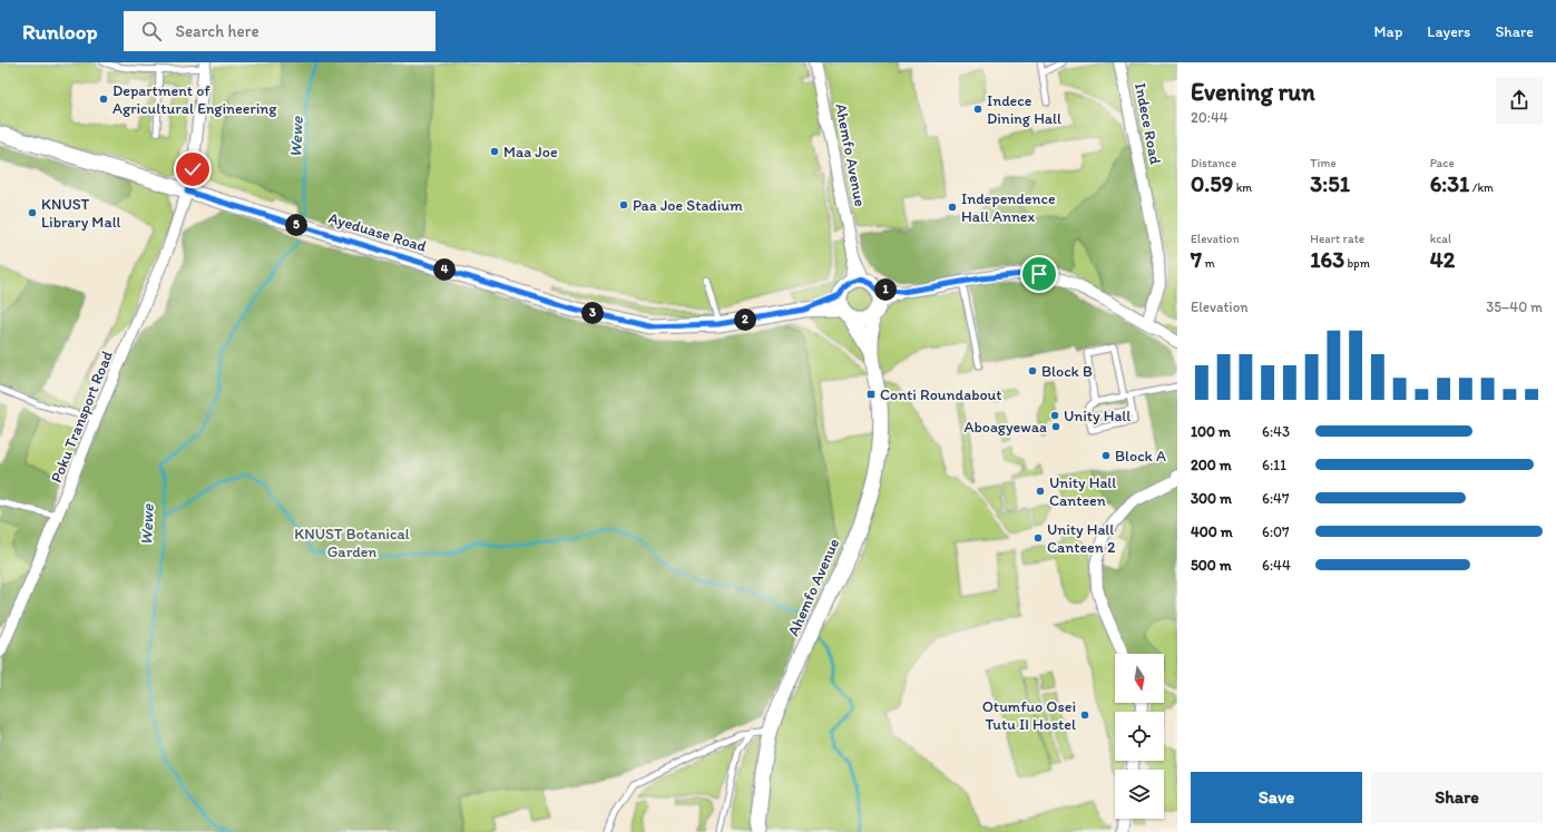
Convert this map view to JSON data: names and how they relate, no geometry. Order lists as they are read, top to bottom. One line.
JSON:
{"streets":{"street":["Indece Road","Ahemfo Avenue","Ayeduase Road","Poku Transport Road"]},"crossings":[["Ahemfo Avenue","Ayeduase Road"],["Ayeduase Road","Poku Transport Road"]],"water":["Wewe"],"parks":["KNUST Botanical Garden"],"places":{"other":["Department of Agricultural Engineering","Indece Dining Hall","Maa Joe","Paa Joe Stadium","Independence Hall Annex","KNUST Library Mall","Block B","Unity Hall","Aboagyewaa","Block A","Unity Hall Canteen","Unity Hall Canteen 2","Otumfuo Osei Tutu II Hostel"],"transit":["Conti Roundabout"]},"north":"bottom","page":{"header":"Runloop","search":"Search here","nav":["Map","Layers","Share"],"heading":["Evening run","20:44"],"stats":[["Distance","0.59 km"],["Time","3:51"],["Pace","6:31 /km"],["Elevation","7 m"],["Heart rate","163 bpm"],["kcal","42"]],"pins":["5","4","1","3","2"],"chart":["Elevation","35–40 m"],"list":[{"name":"100 m","note":"6:43"},{"name":"200 m","note":"6:11"},{"name":"300 m","note":"6:47"},{"name":"400 m","note":"6:07"},{"name":"500 m","note":"6:44"}],"buttons":["Save","Share"]}}
